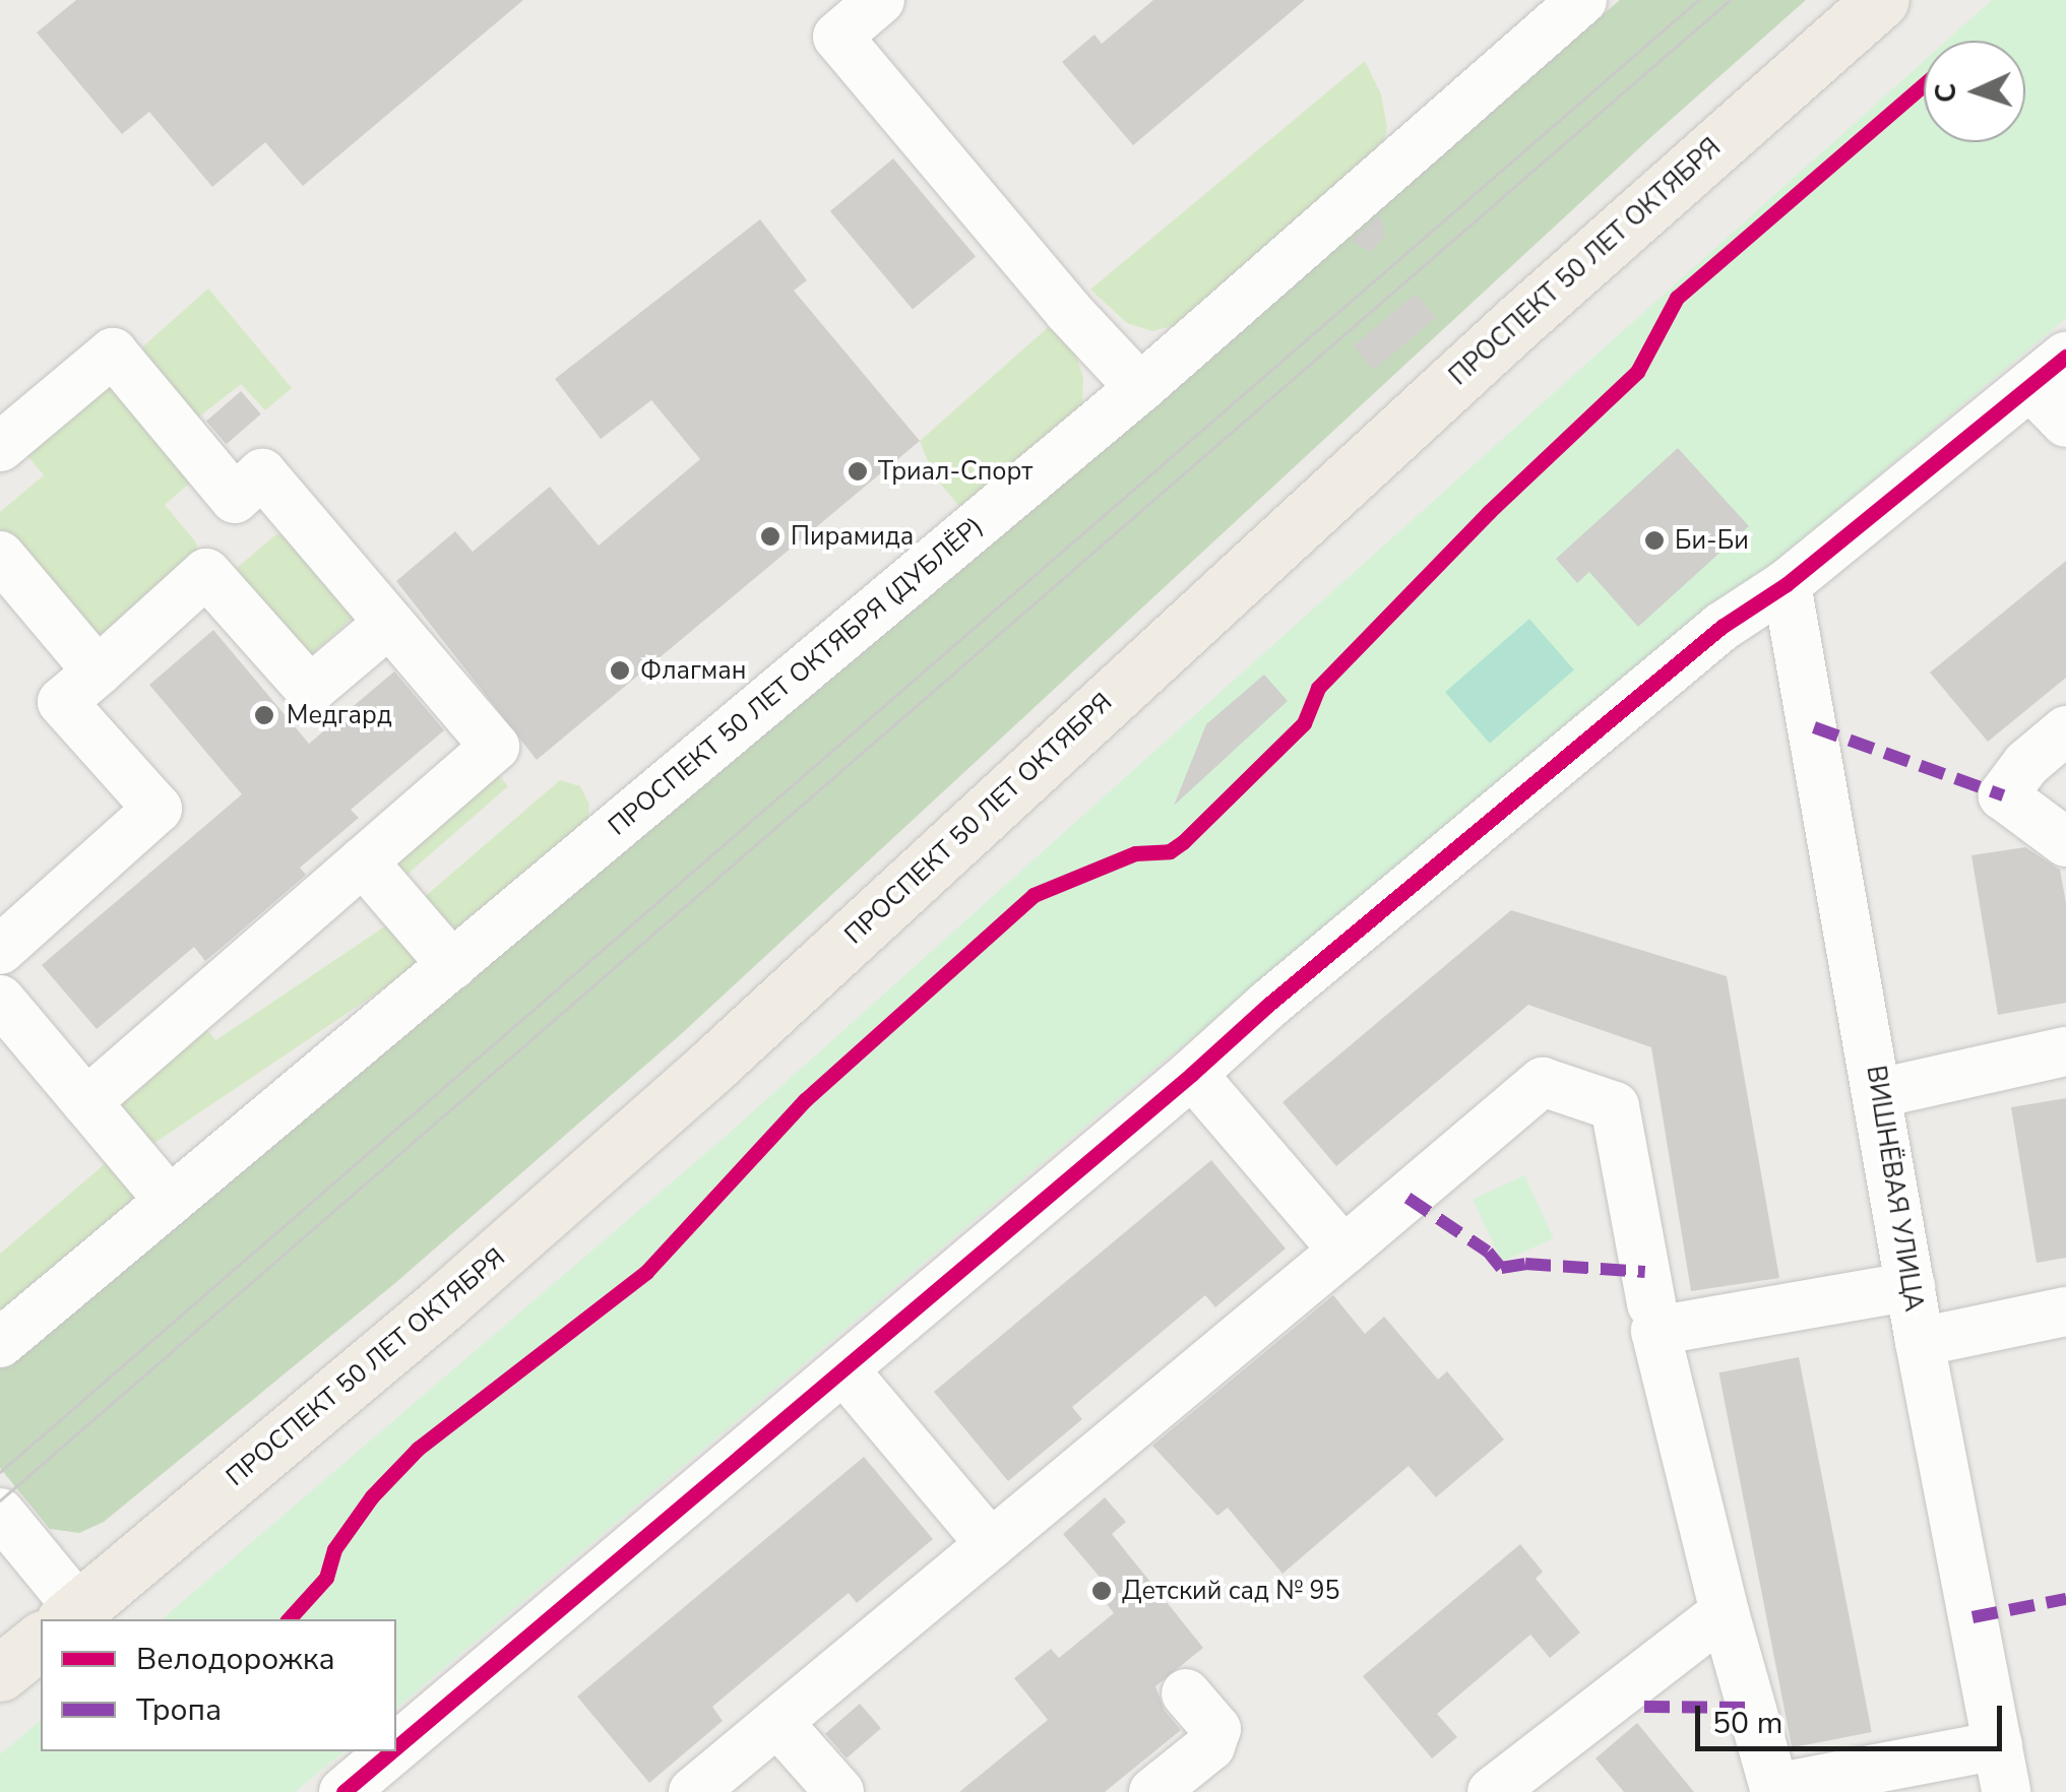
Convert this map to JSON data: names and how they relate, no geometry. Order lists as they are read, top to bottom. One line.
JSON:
{"streets":{"main road":["ПРОСПЕКТ 50 ЛЕТ ОКТЯБРЯ"],"street":["ПРОСПЕКТ 50 ЛЕТ ОКТЯБРЯ (ДУБЛЁР)","ВИШНЁВАЯ УЛИЦА"]},"places":["Триал-Спорт","Пирамида","Би-Би","Флагман","Медгард","Детский сад № 95"],"legend":["Велодорожка","Тропа"],"scale_bar":"50 m","north":"left"}
